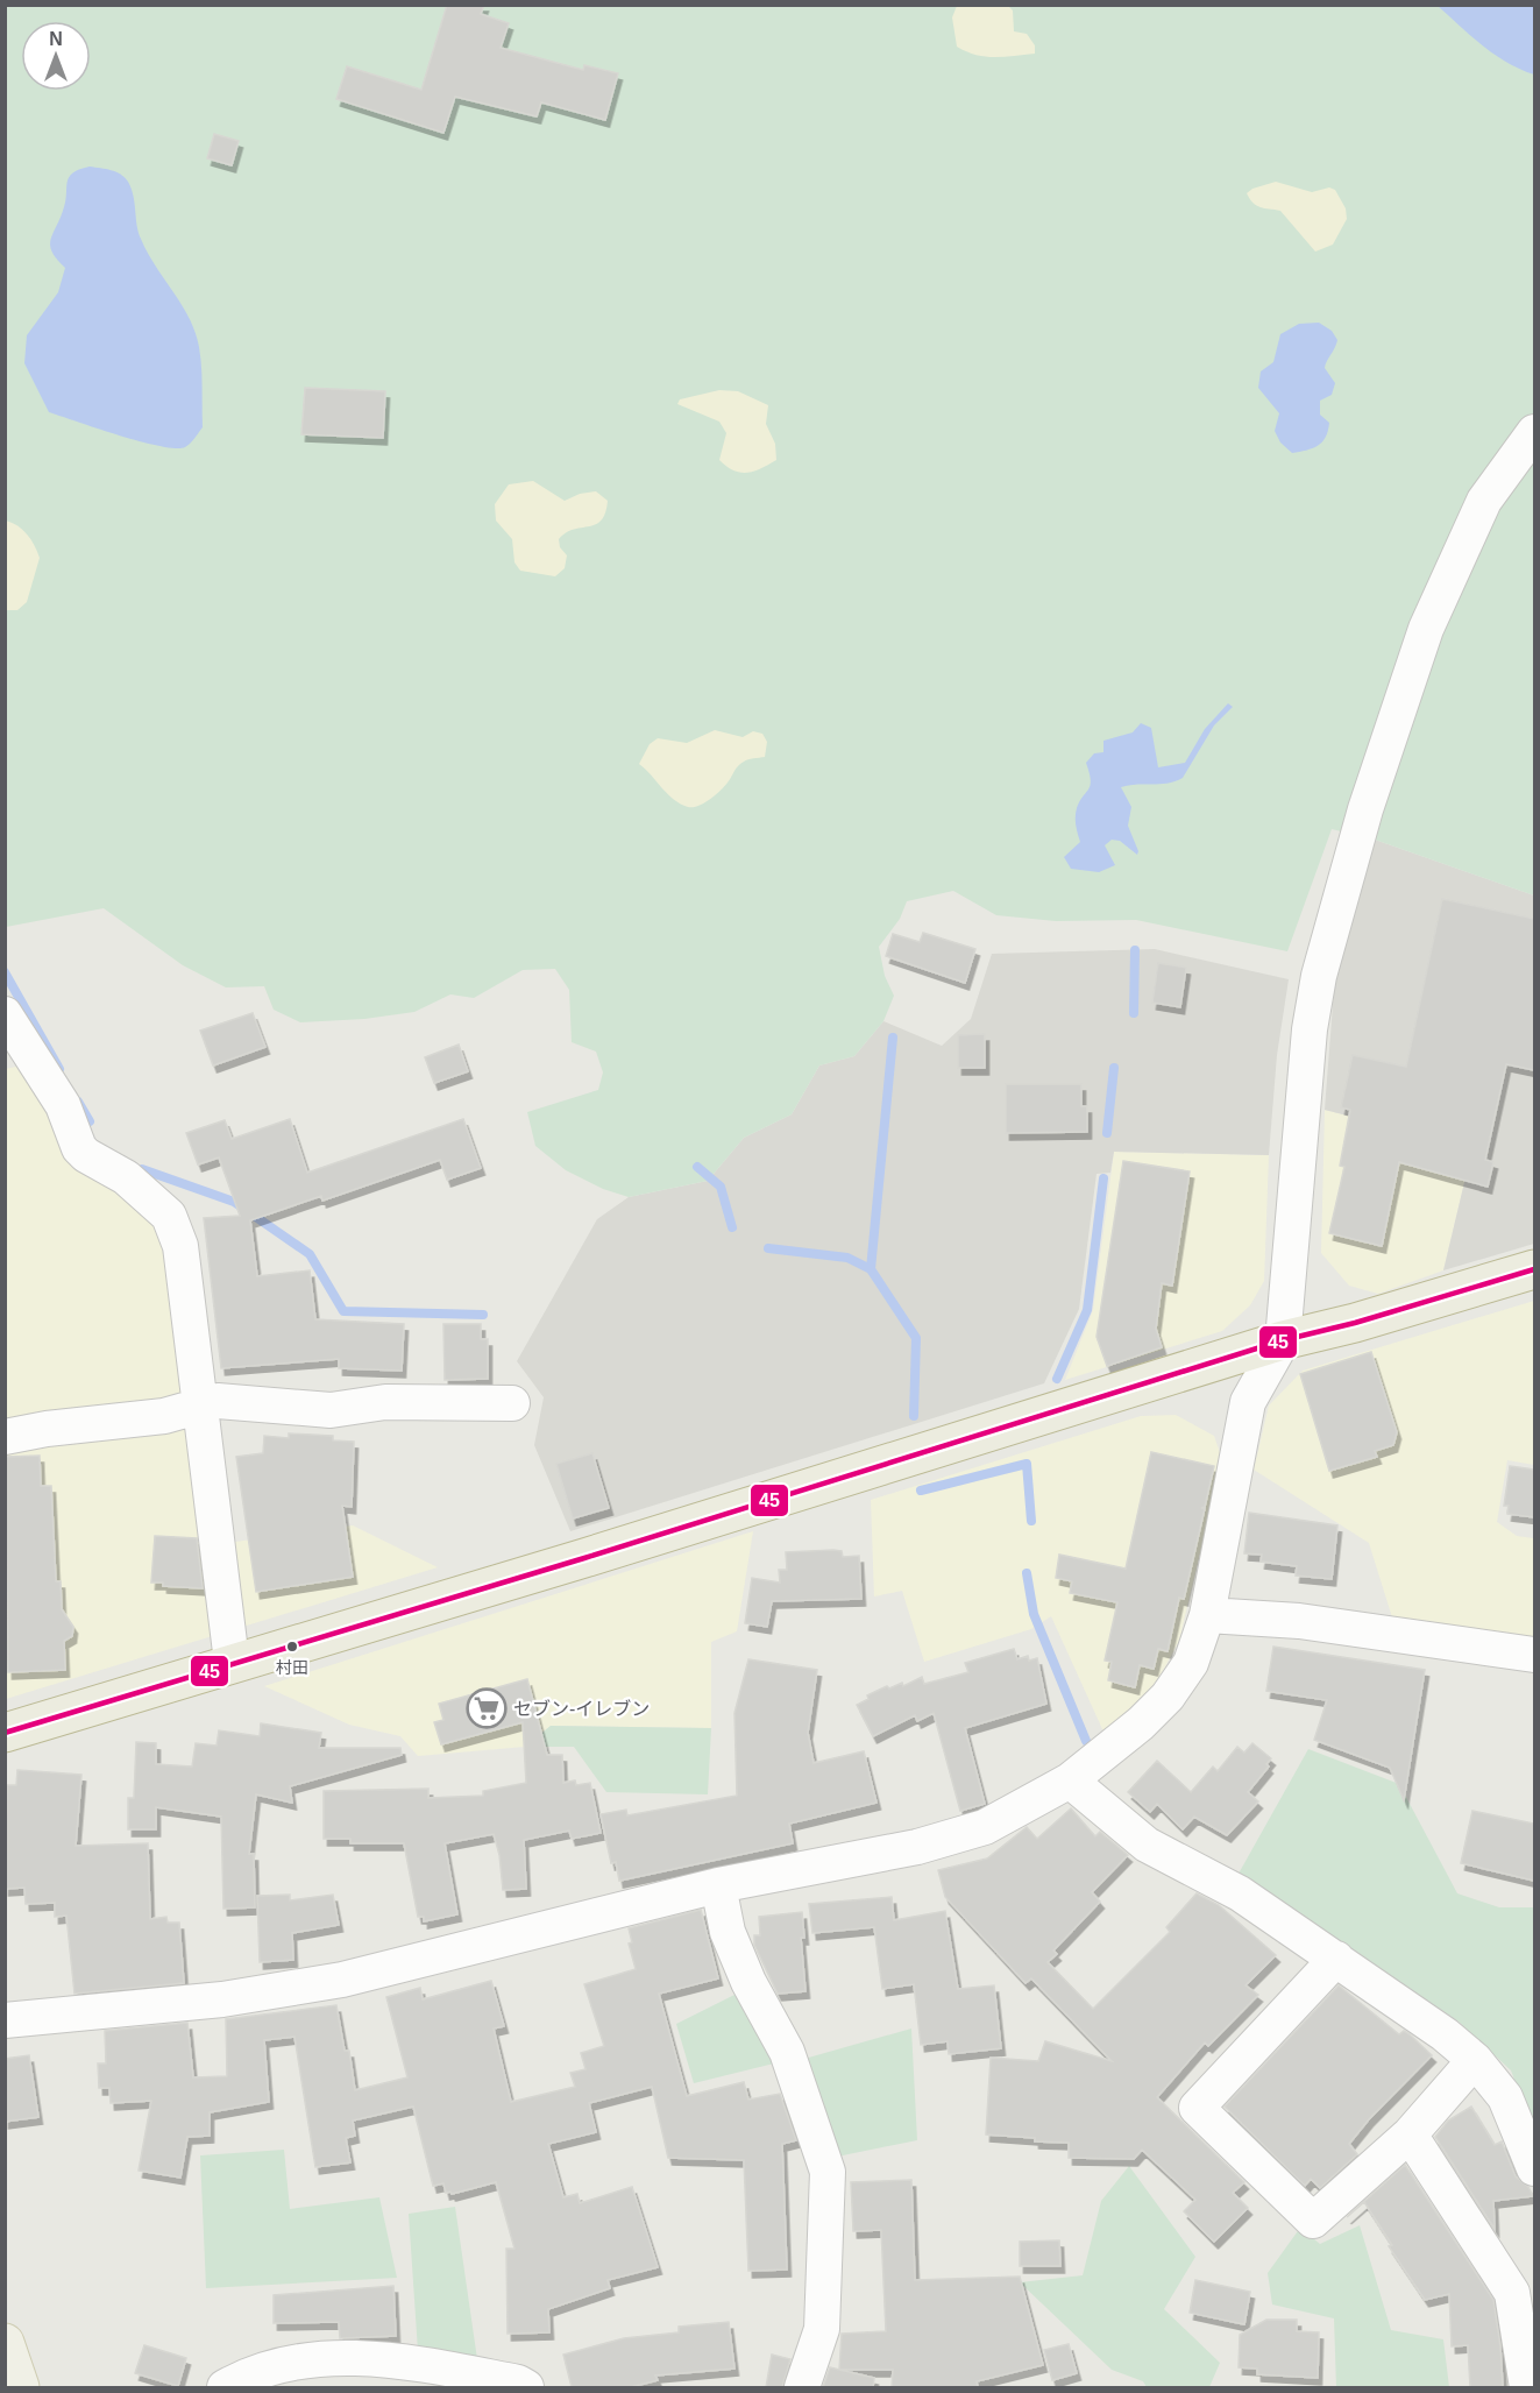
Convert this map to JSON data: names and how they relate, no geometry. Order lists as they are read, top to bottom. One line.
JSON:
{"places":{"other":["村田"],"supermarket":["セブン-イレブン"]},"lines":["transit line 45"],"north":"top"}
